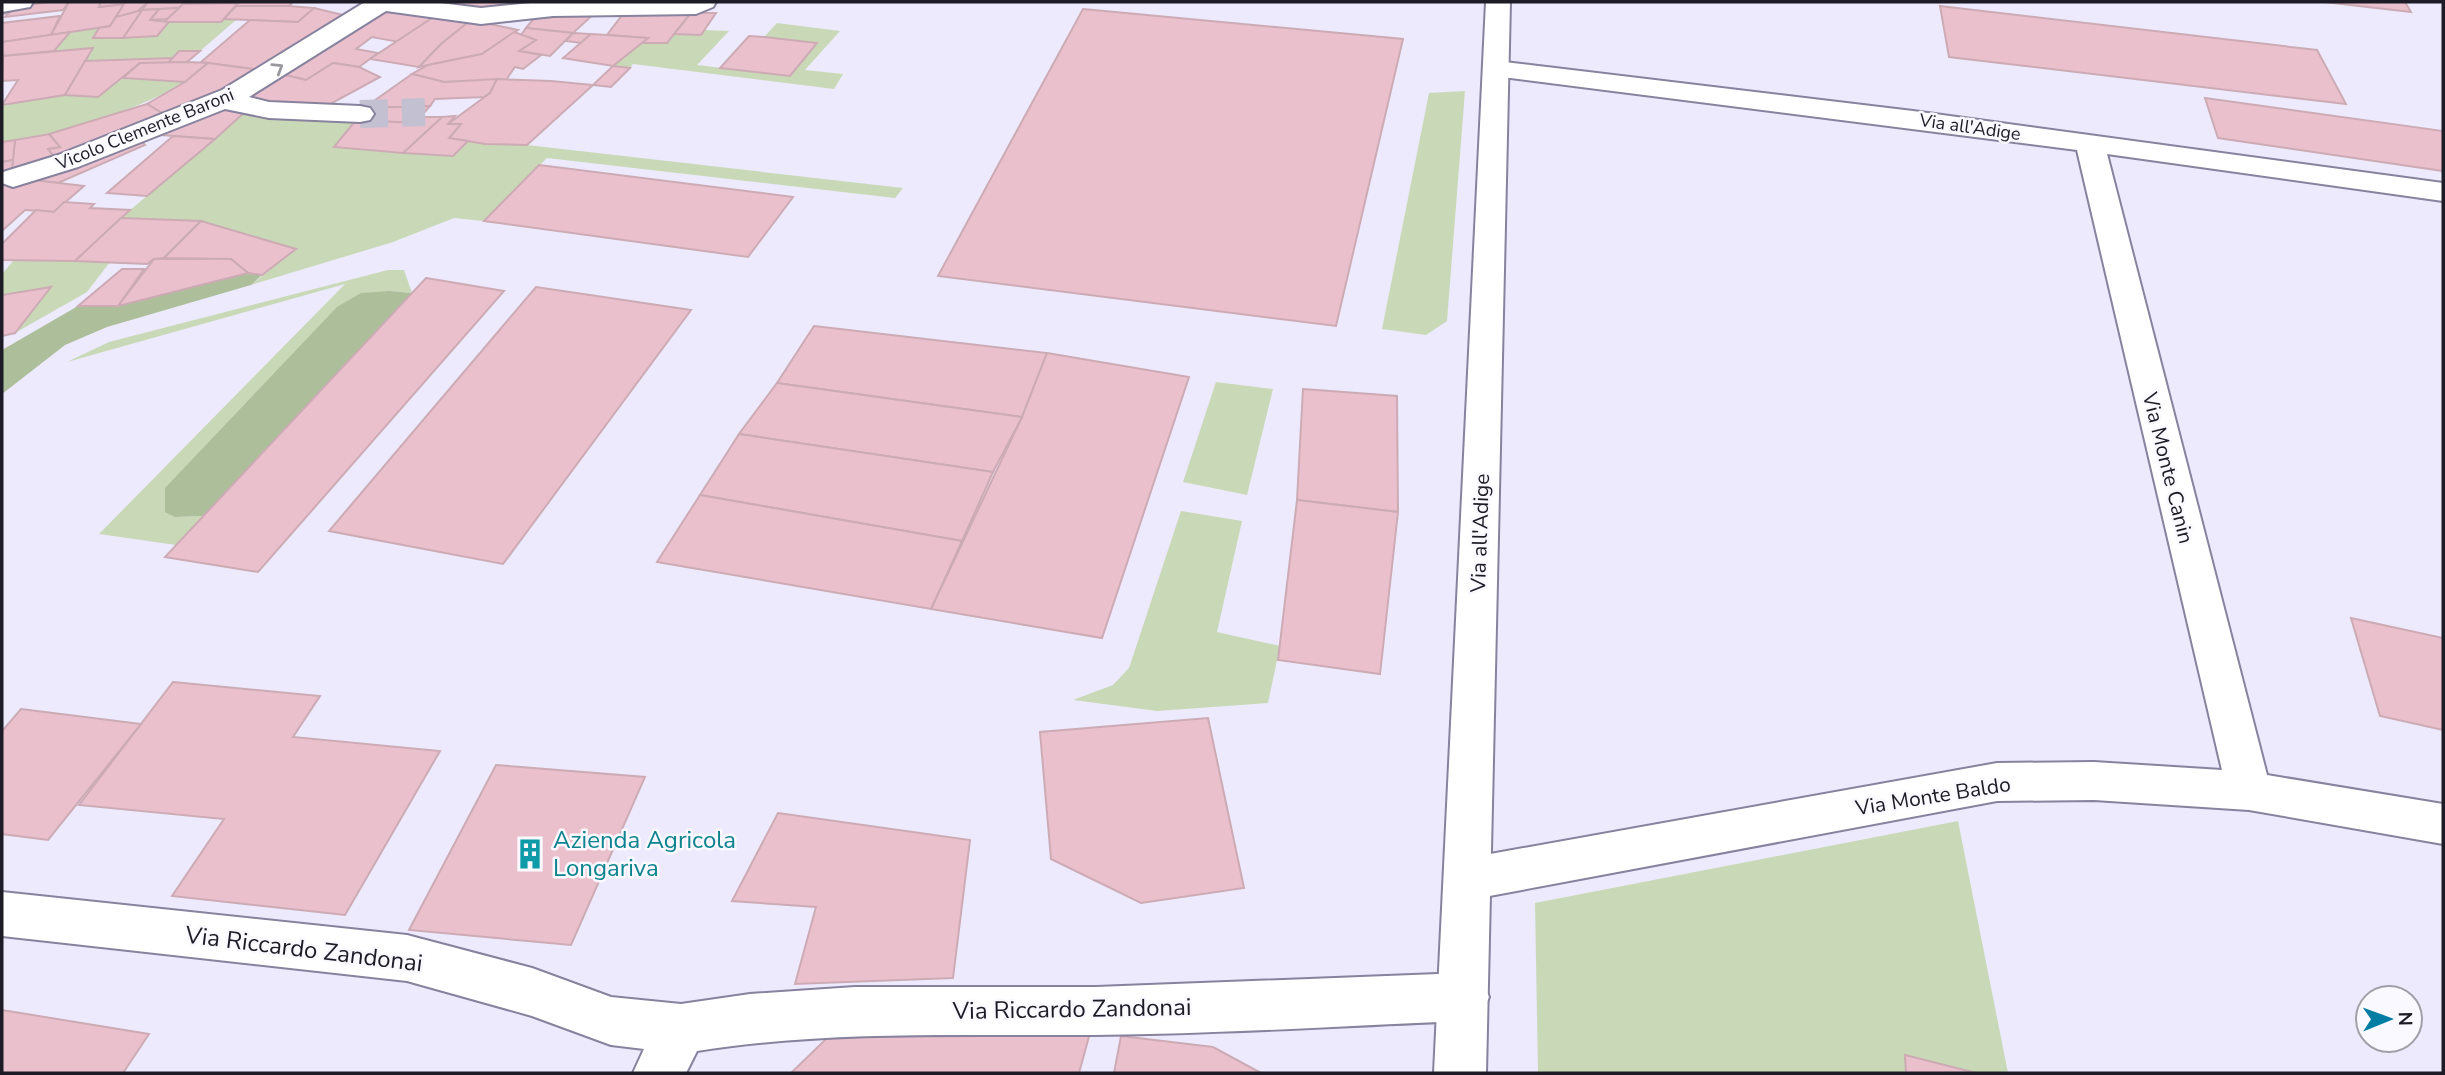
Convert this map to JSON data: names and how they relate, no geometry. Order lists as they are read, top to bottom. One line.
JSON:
{"streets":{"street":["Via all'Adige","Vicolo Clemente Baroni","Via Monte Canin","Via Monte Baldo","Via Riccardo Zandonai"]},"crossings":[["Via all'Adige","Via Monte Canin"],["Via all'Adige","Via Monte Baldo"],["Via all'Adige","Via Riccardo Zandonai"],["Via Monte Canin","Via Monte Baldo"]],"places":{"building":["Azienda Agricola Longariva"]},"north":"right"}
